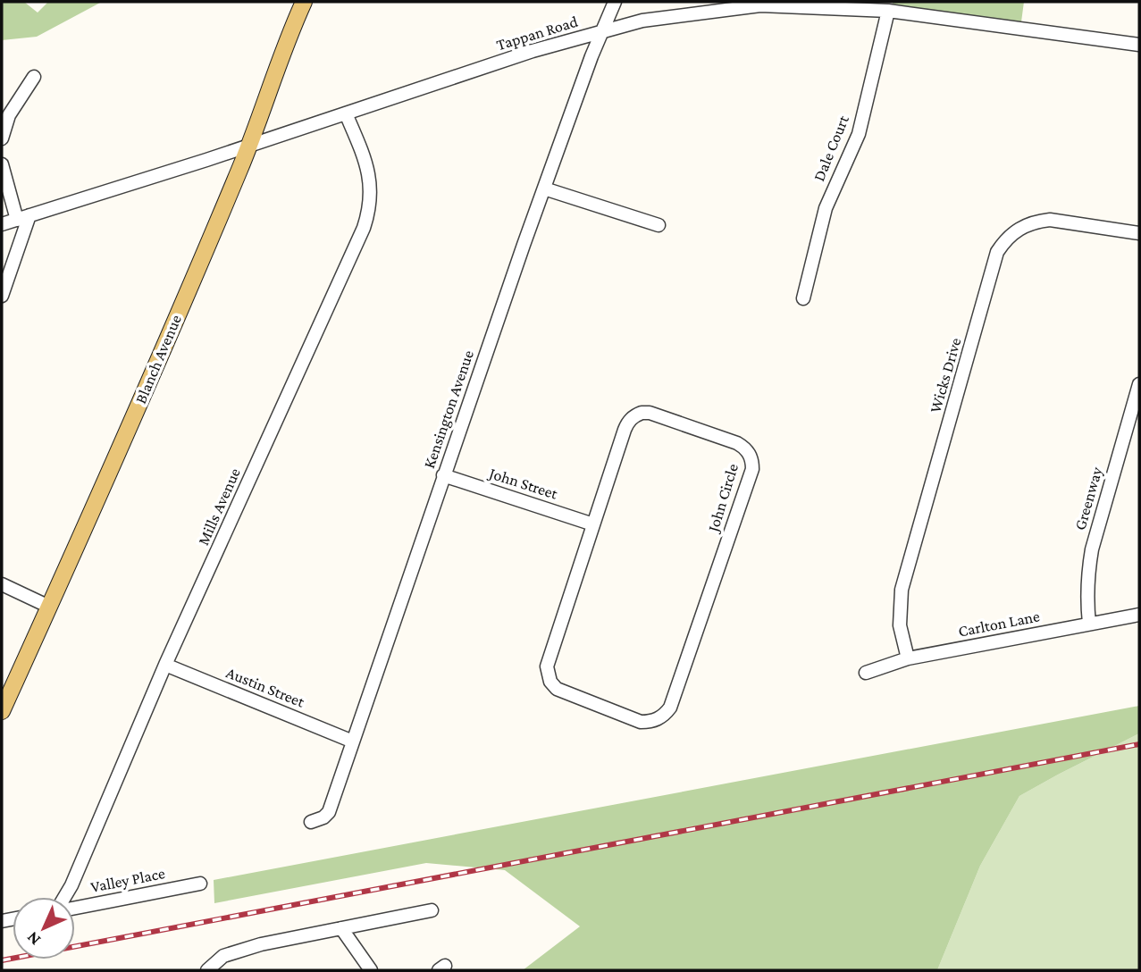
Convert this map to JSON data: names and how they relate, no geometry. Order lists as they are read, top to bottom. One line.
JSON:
{"streets":{"main road":["Blanch Avenue"],"street":["Tappan Road","Dale Court","Wicks Drive","Kensington Avenue","John Street","John Circle","Greenway","Mills Avenue","Carlton Lane","Austin Street","Valley Place"]},"crossings":[["Tappan Road","Dale Court"],["Tappan Road","Blanch Avenue"],["Tappan Road","Kensington Avenue"],["Tappan Road","Mills Avenue"],["Wicks Drive","Carlton Lane"],["Kensington Avenue","John Street"],["Kensington Avenue","Austin Street"],["John Street","John Circle"],["Greenway","Carlton Lane"],["Mills Avenue","Austin Street"]],"north":"bottom left"}
